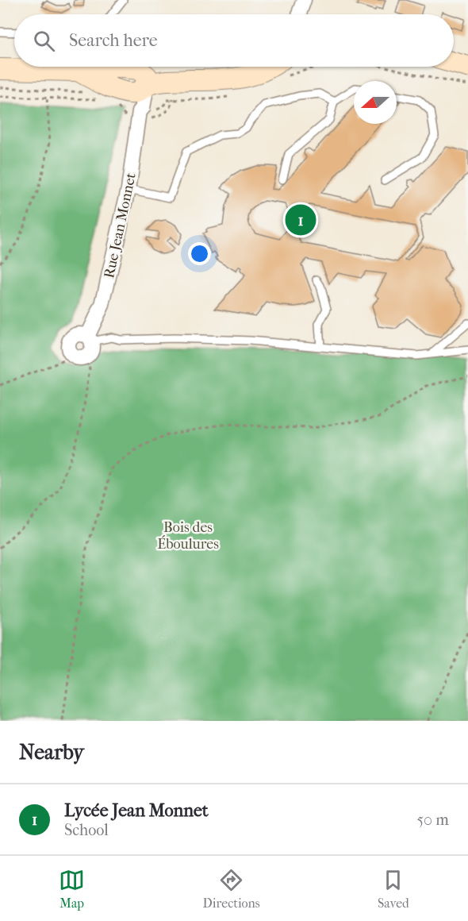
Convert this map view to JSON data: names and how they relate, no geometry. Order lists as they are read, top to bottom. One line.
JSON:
{"streets":{"street":["Rue Jean Monnet"]},"parks":["Bois des Éboulures"],"north":"left","page":{"search":"Search here","pins":"1","heading":"Nearby","list":[{"mark":"1","name":"Lycée Jean Monnet","note":"School","value":"50 m"}],"nav":["Map","Directions","Saved"]}}
